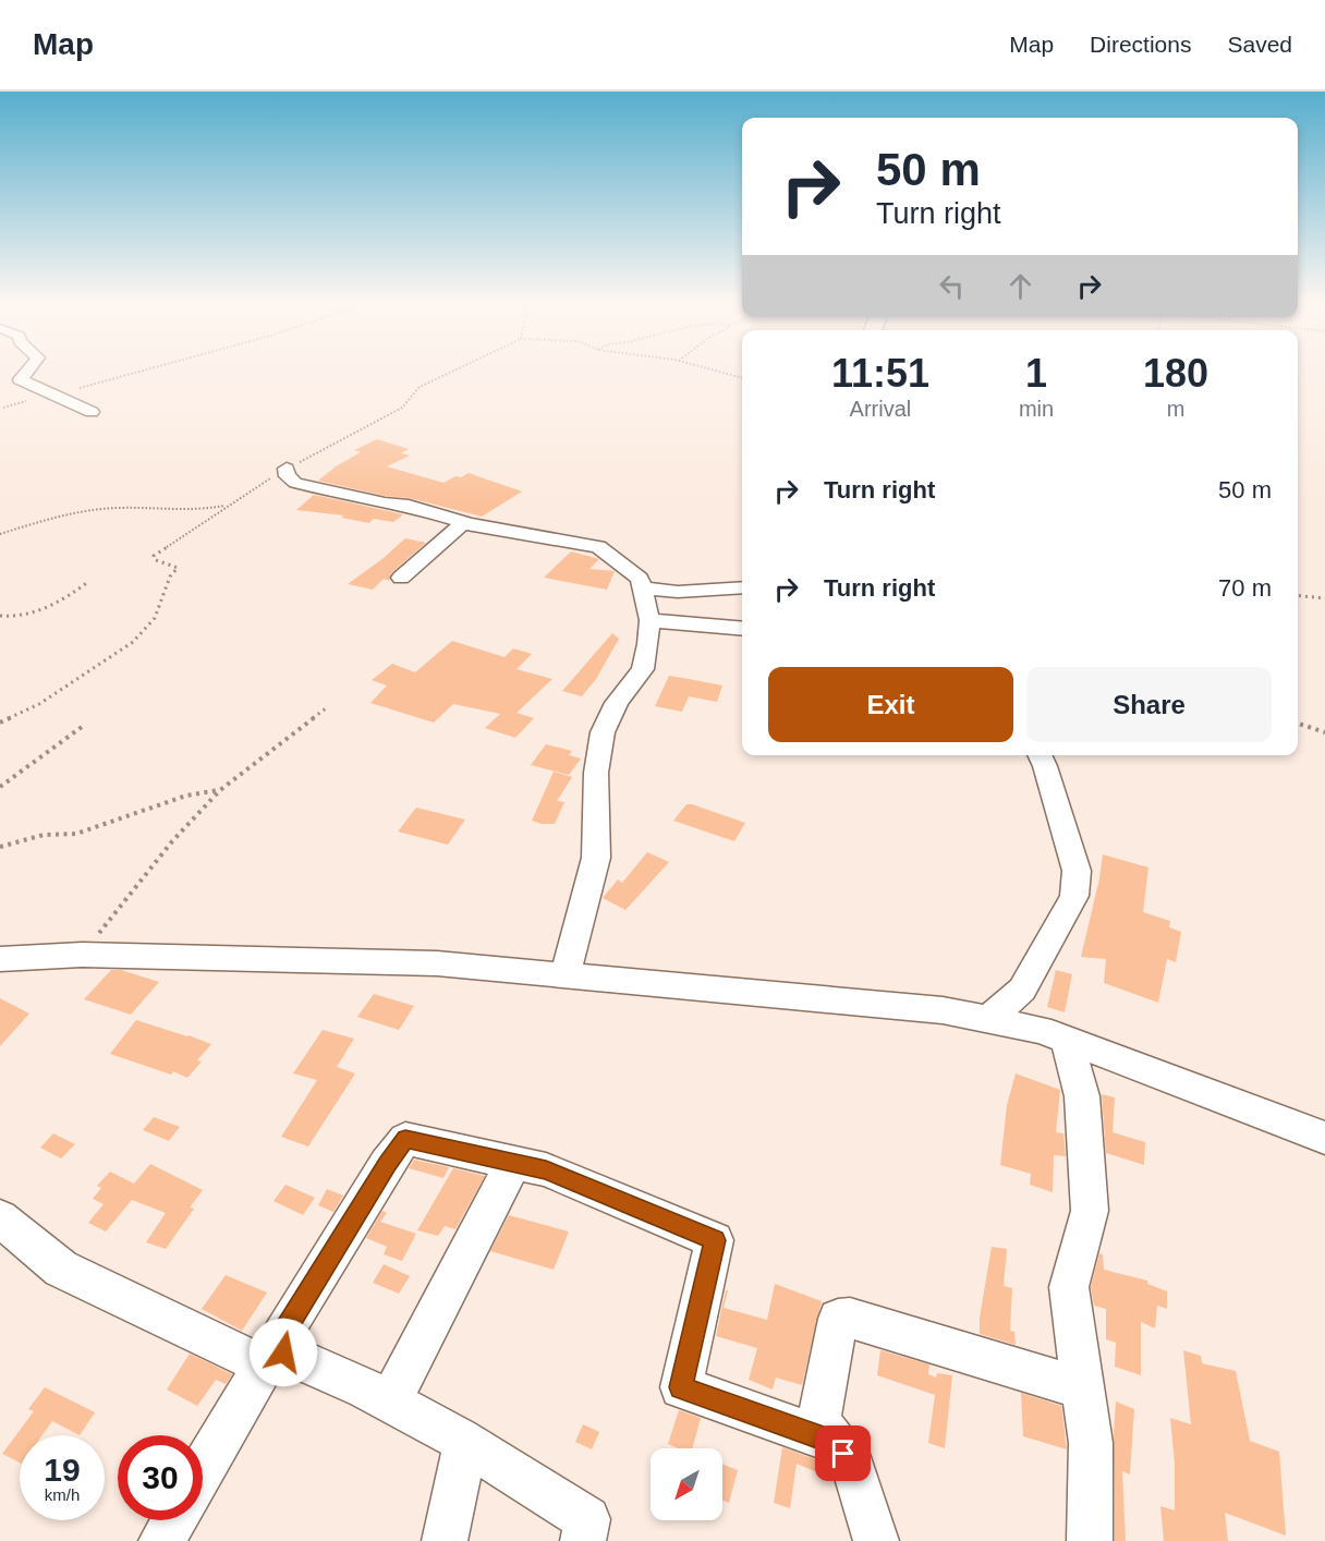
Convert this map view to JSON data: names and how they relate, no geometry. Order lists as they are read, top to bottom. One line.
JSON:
{"north":"bottom left","page":{"header":"Map","nav":["Map","Directions","Saved"],"turn":["50 m","Turn right"],"eta":["11:51","Arrival","1","min","180","m"],"list":[{"name":"Turn right","value":"50 m"},{"name":"Turn right","value":"70 m"}],"buttons":["Exit","Share"],"speed":"19 km/h","limit":"30"}}
